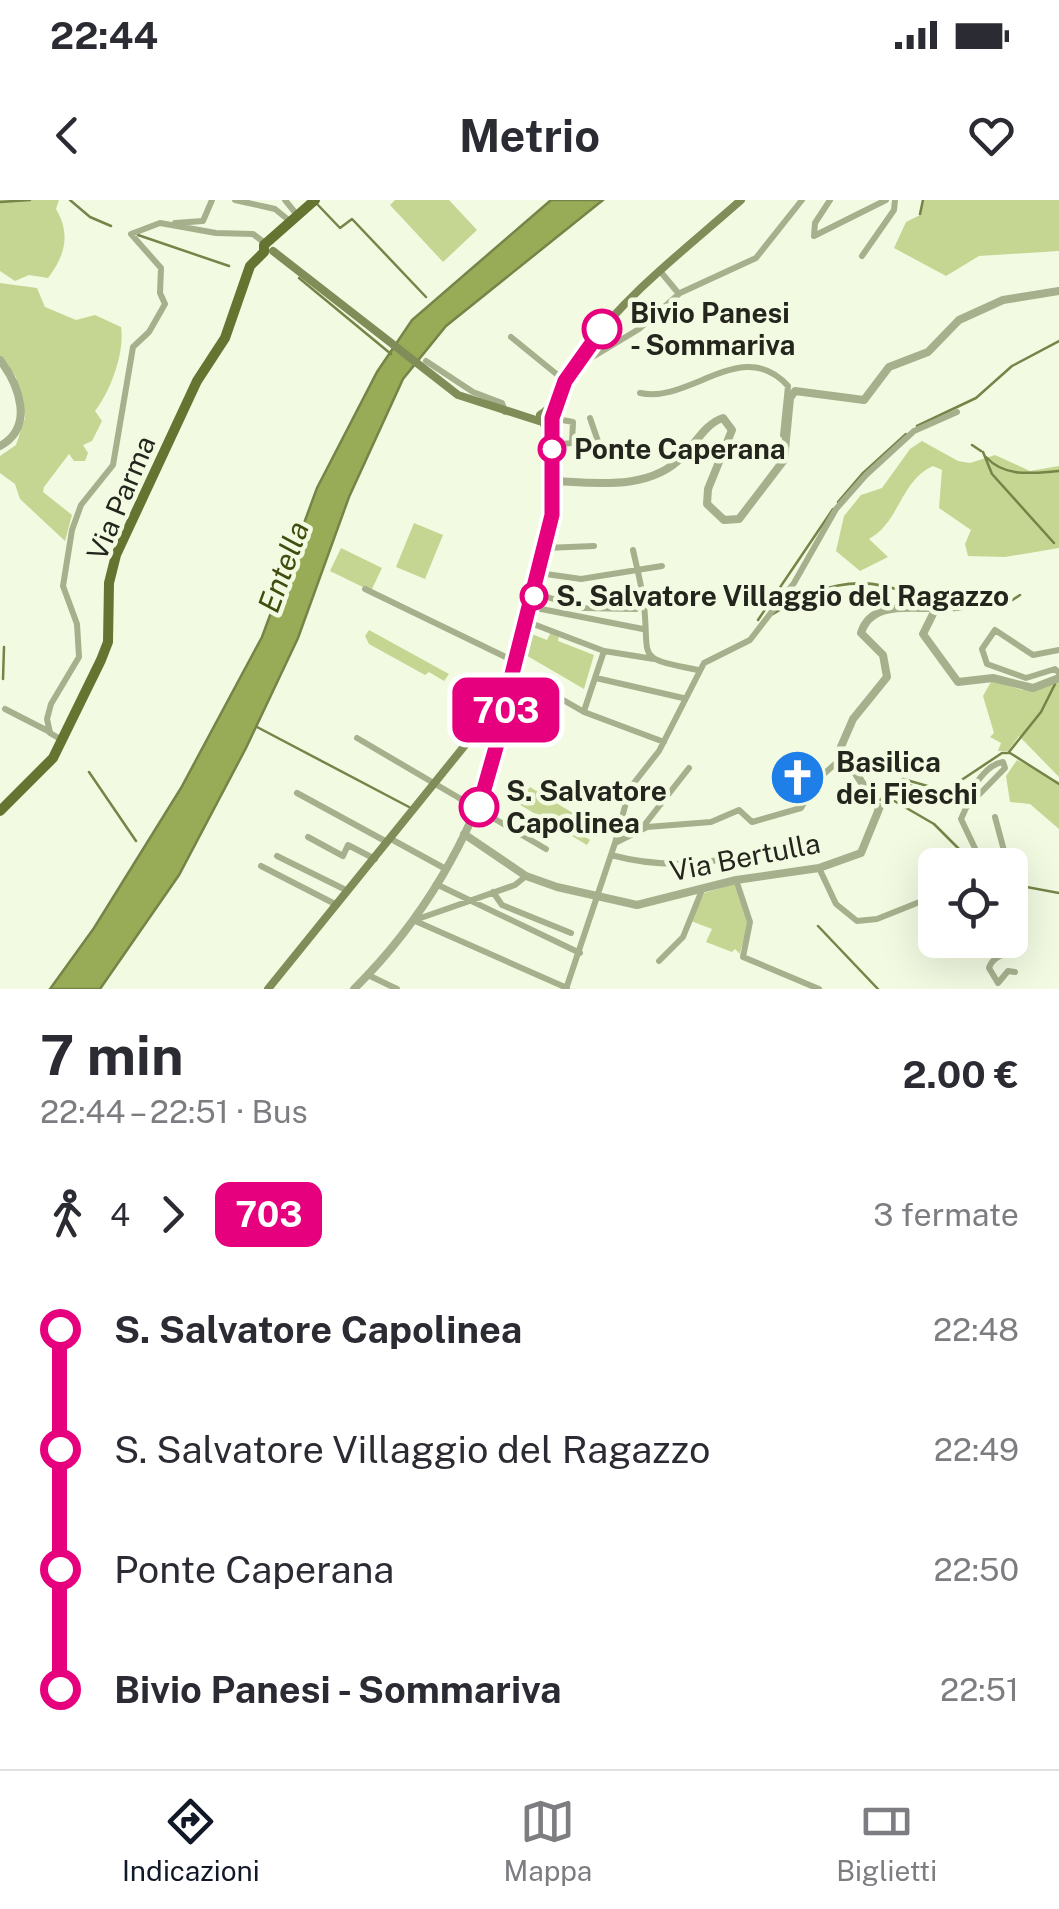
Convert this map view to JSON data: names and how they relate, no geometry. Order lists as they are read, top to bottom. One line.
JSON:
{"streets":{"main road":["Via Parma"],"street":["Via Bertulla"]},"water":["Entella"],"places":{"other":["Bivio Panesi - Sommariva","Ponte Caperana","S. Salvatore Villaggio del Ragazzo","S. Salvatore Capolinea"],"church":["Basilica dei Fieschi"]},"lines":["bus line 703"],"page":{"status":"22:44","header":"Metrio","on_map":"703","heading":["7 min","22:44 – 22:51 · Bus","2.00 €"],"legs":["4","703","3 fermate"],"list":[{"name":"S. Salvatore Capolinea","value":"22:48"},{"name":"S. Salvatore Villaggio del Ragazzo","value":"22:49"},{"name":"Ponte Caperana","value":"22:50"},{"name":"Bivio Panesi - Sommariva","value":"22:51"}],"tabs":["Indicazioni","Mappa","Biglietti"]}}
